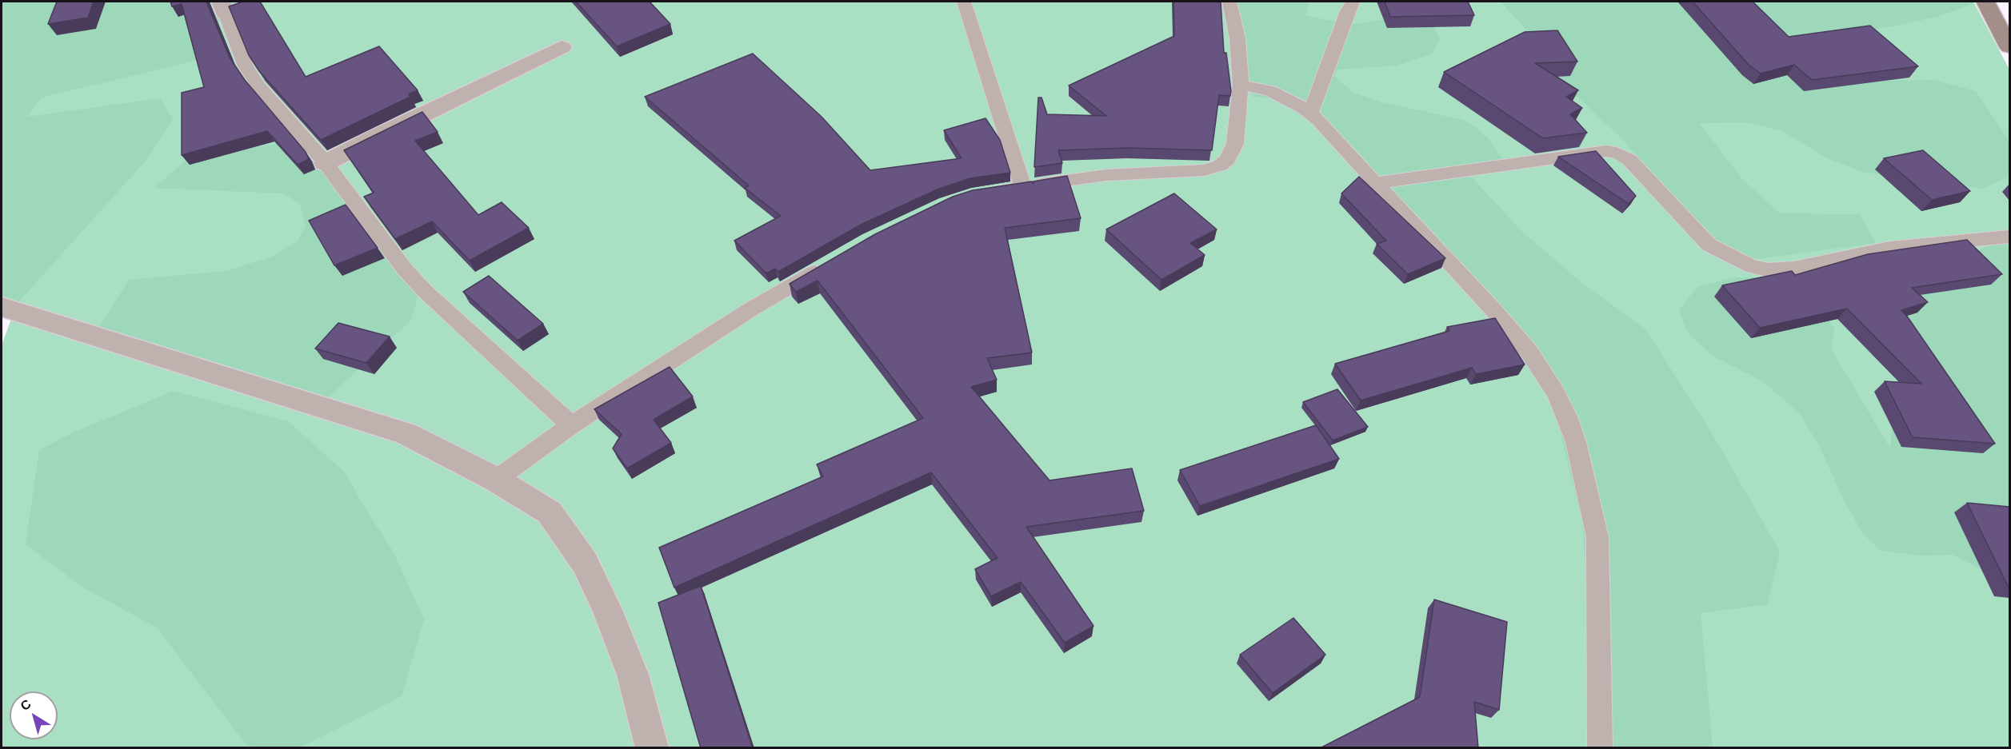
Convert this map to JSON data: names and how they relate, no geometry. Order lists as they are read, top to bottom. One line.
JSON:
{"north":"top left"}
